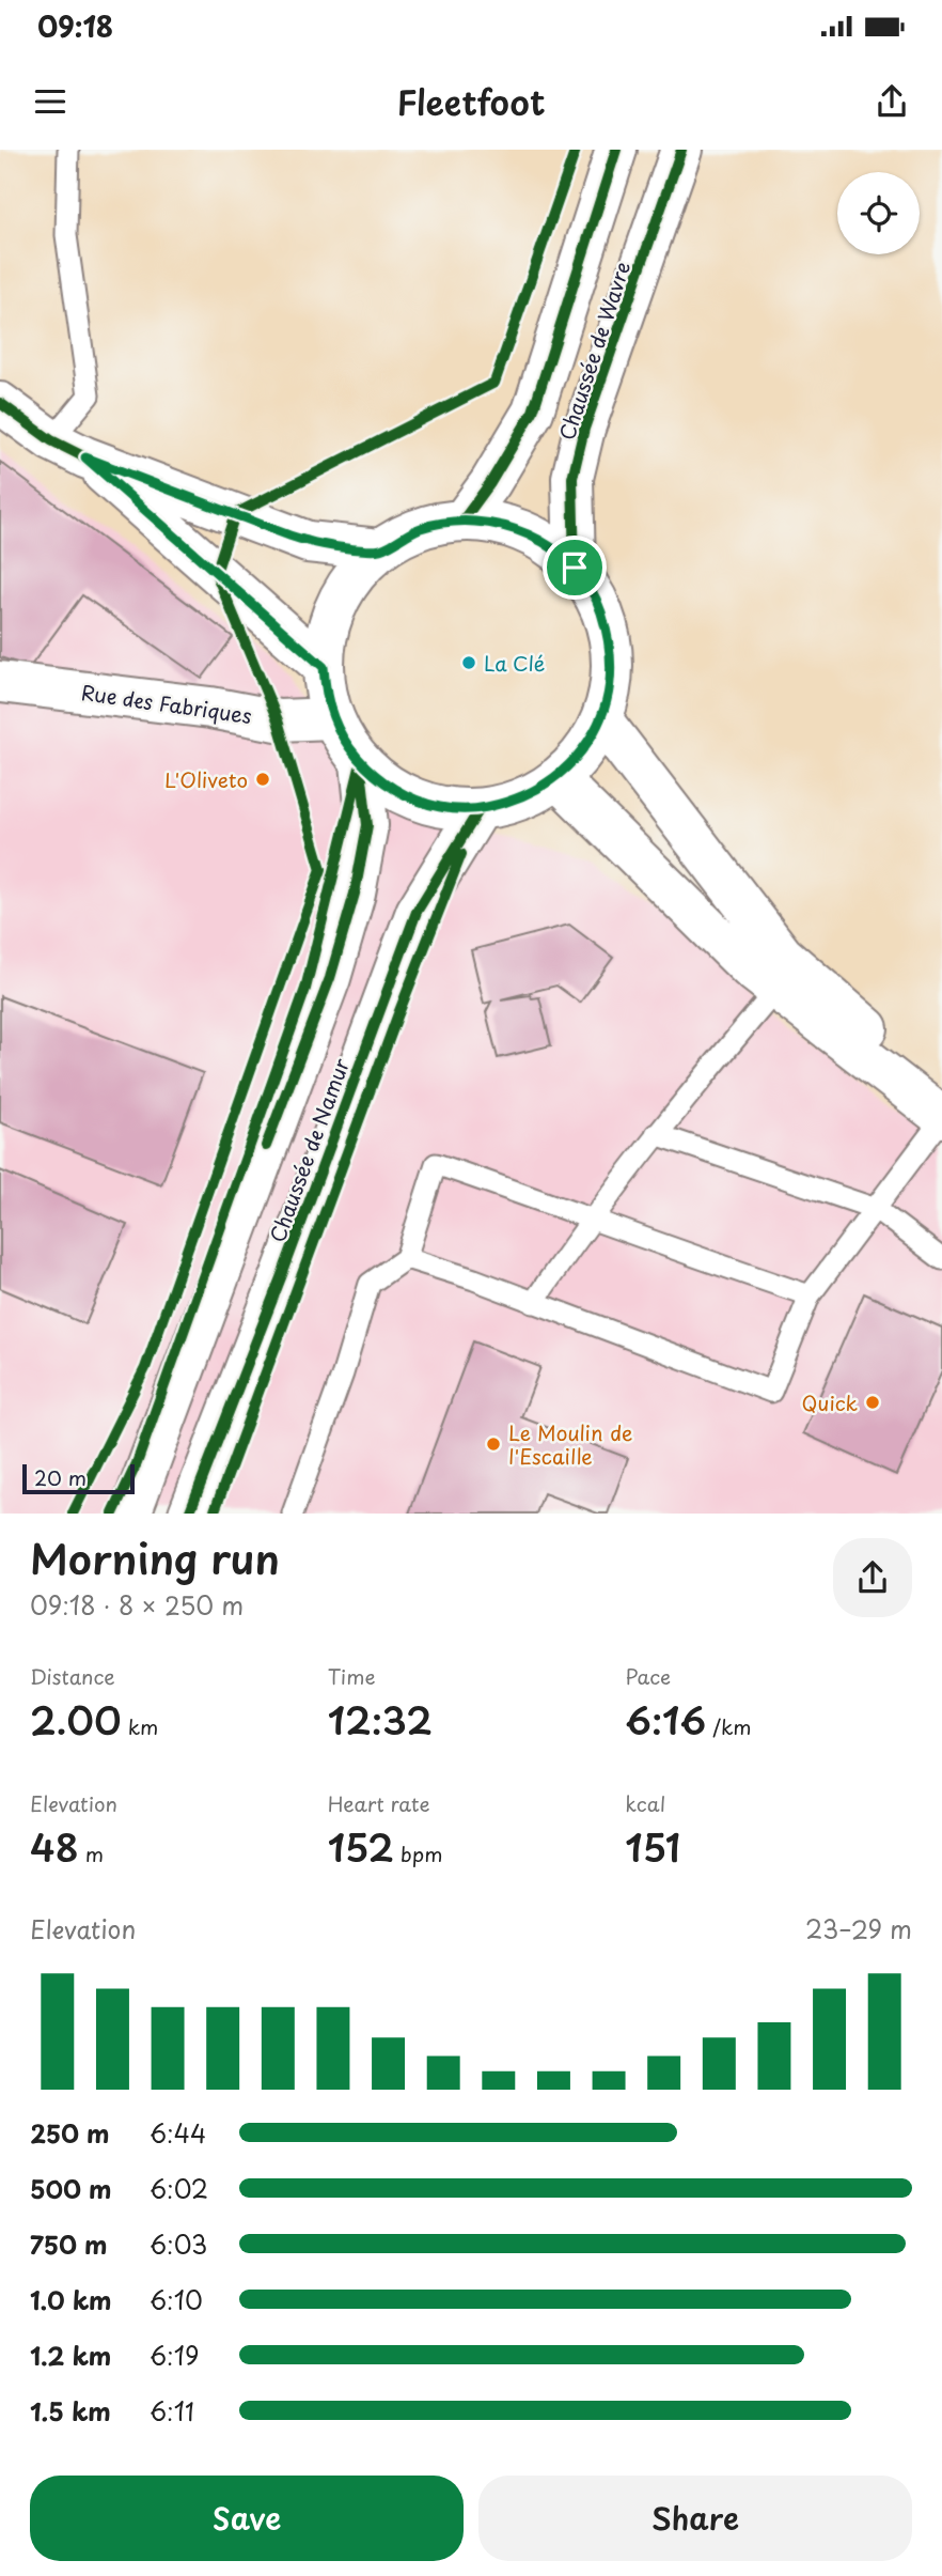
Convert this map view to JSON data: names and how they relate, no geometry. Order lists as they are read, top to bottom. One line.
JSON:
{"streets":{"main road":["Chaussée de Wavre","Rue des Fabriques","Chaussée de Namur"]},"places":["La Clé","L'Oliveto","Quick","Le Moulin de l'Escaille"],"scale_bar":"20 m","page":{"status":"09:18","header":"Fleetfoot","scale":"20 m","heading":["Morning run","09:18 · 8 × 250 m"],"stats":[["Distance","2.00 km"],["Time","12:32"],["Pace","6:16 /km"],["Elevation","48 m"],["Heart rate","152 bpm"],["kcal","151"]],"chart":["Elevation","23–29 m"],"list":[{"name":"250 m","note":"6:44"},{"name":"500 m","note":"6:02"},{"name":"750 m","note":"6:03"},{"name":"1.0 km","note":"6:10"},{"name":"1.2 km","note":"6:19"},{"name":"1.5 km","note":"6:11"}],"buttons":["Save","Share"]}}
